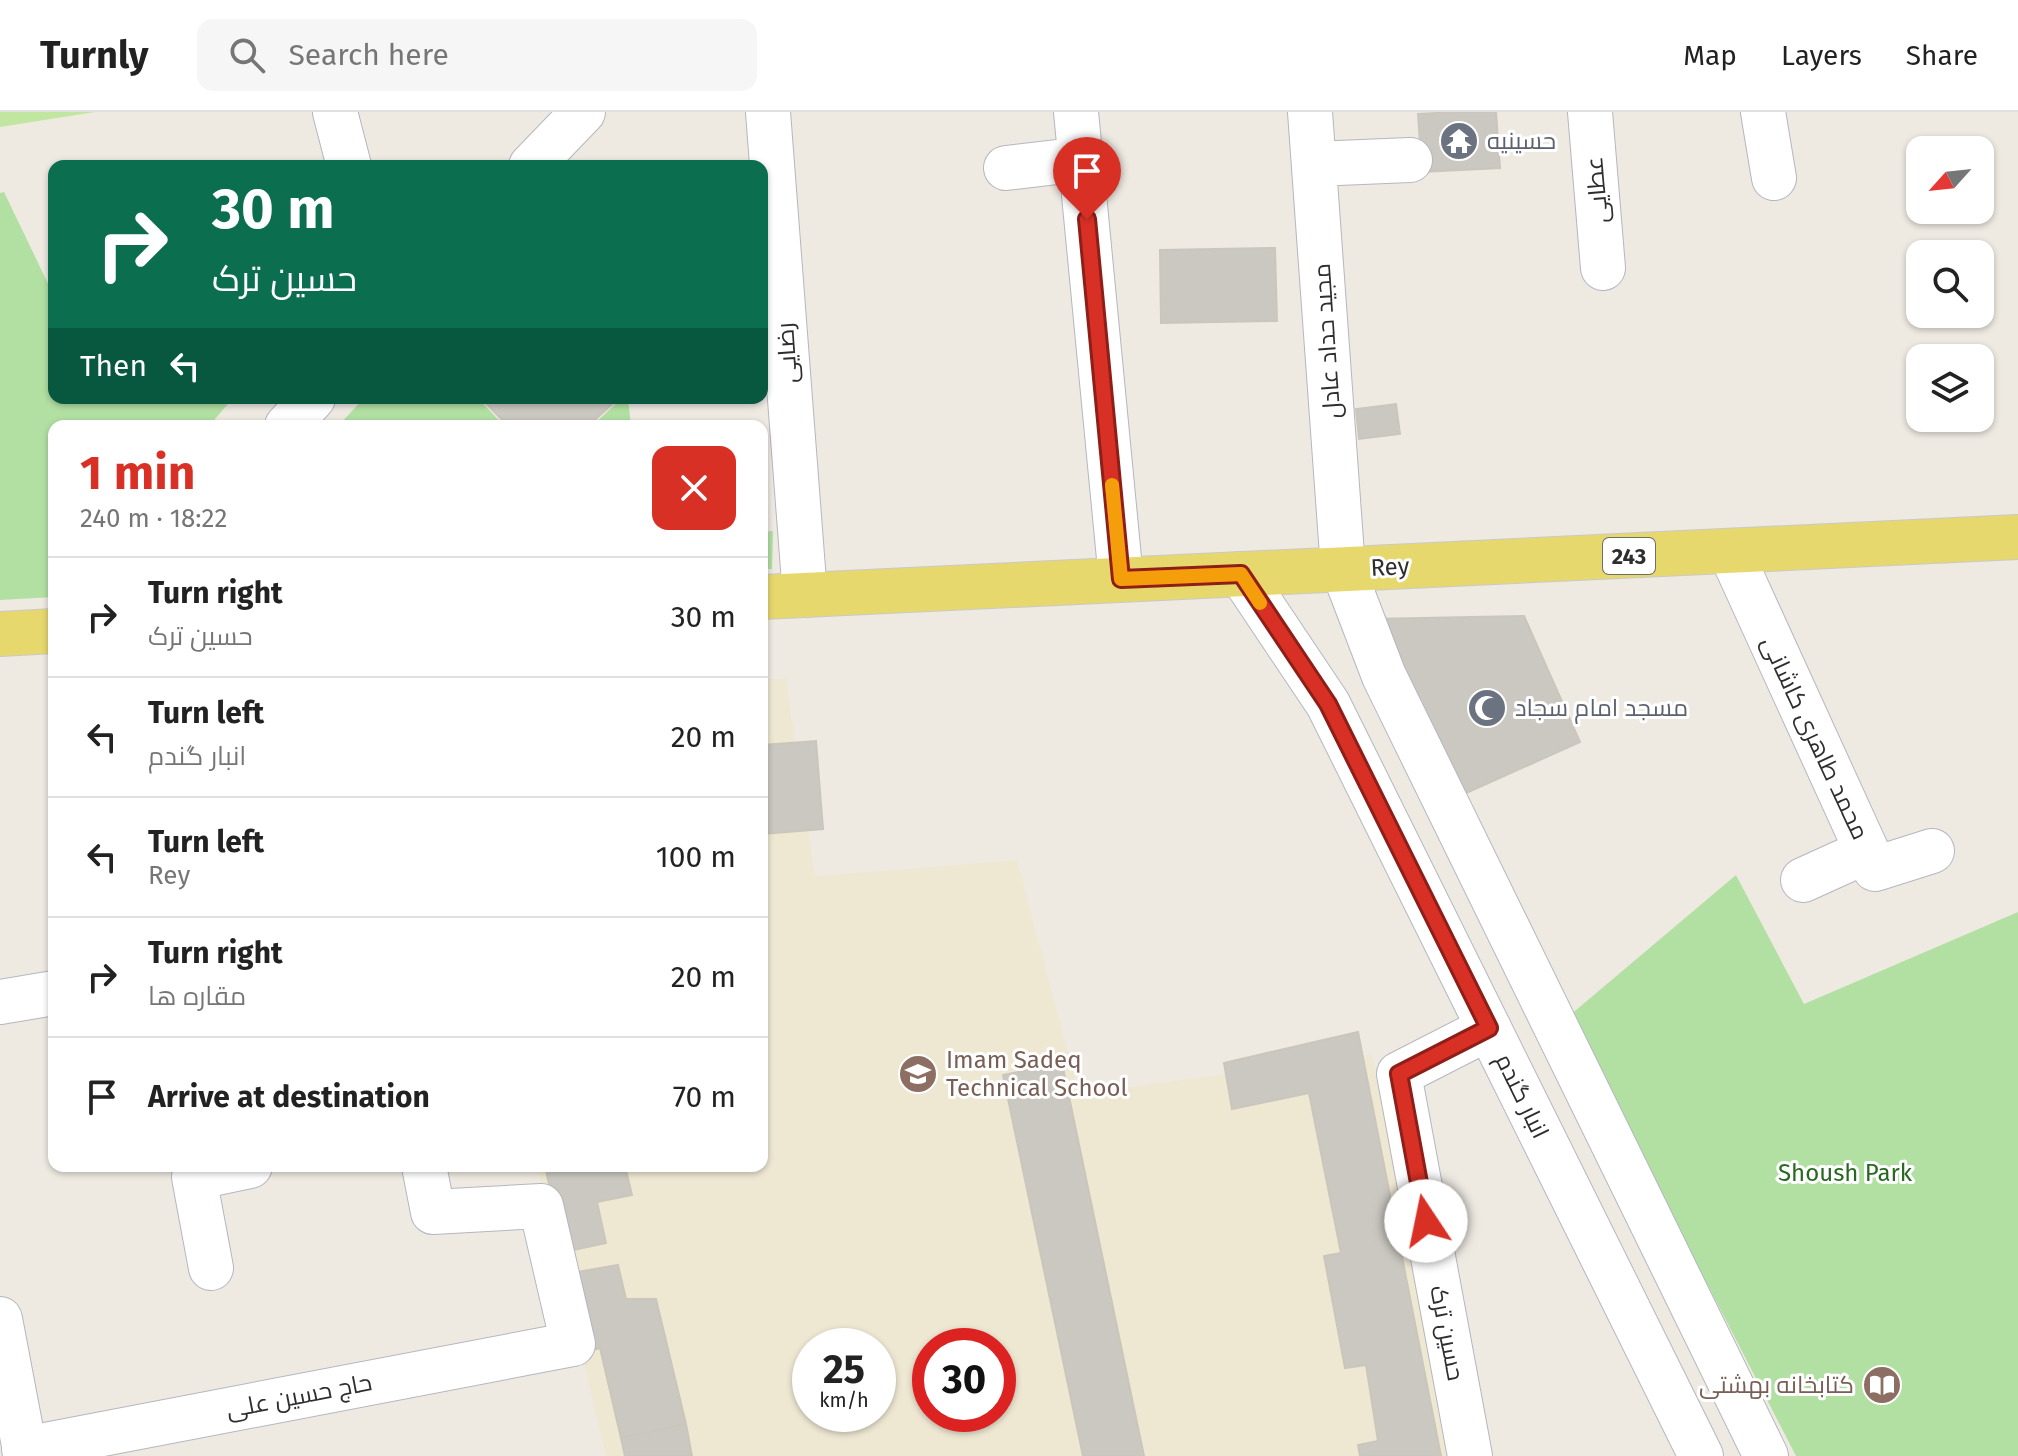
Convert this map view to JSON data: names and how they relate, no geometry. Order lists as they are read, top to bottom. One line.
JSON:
{"streets":{"main road":["243","Rey"],"street":["عطایی","مجید حداد عادل","رضایی","محمد طاهری کاشانی","انبار گندم","حسین ترک","حاج حسین علی"]},"crossings":[["مجید حداد عادل","Rey"],["رضایی","Rey"],["Rey","محمد طاهری کاشانی"],["Rey","انبار گندم"],["انبار گندم","حسین ترک"]],"parks":["Shoush Park"],"places":{"temple":["حسینیه"],"mosque":["مسجد امام سجاد"],"school or university":["Imam Sadeq Technical School"],"library":["کتابخانه بهشتی"]},"north":"bottom left","page":{"header":"Turnly","search":"Search here","nav":["Map","Layers","Share"],"turn":["30 m","حسین ترک"],"then":"Then","heading":["1 min","240 m · 18:22"],"list":[{"name":"Turn right","note":"حسین ترک","value":"30 m"},{"name":"Turn left","note":"انبار گندم","value":"20 m"},{"name":"Turn left","note":"Rey","value":"100 m"},{"name":"Turn right","note":"مقاره ها","value":"20 m"},{"name":"Arrive at destination","value":"70 m"}],"speed":"25 km/h","limit":"30"}}
